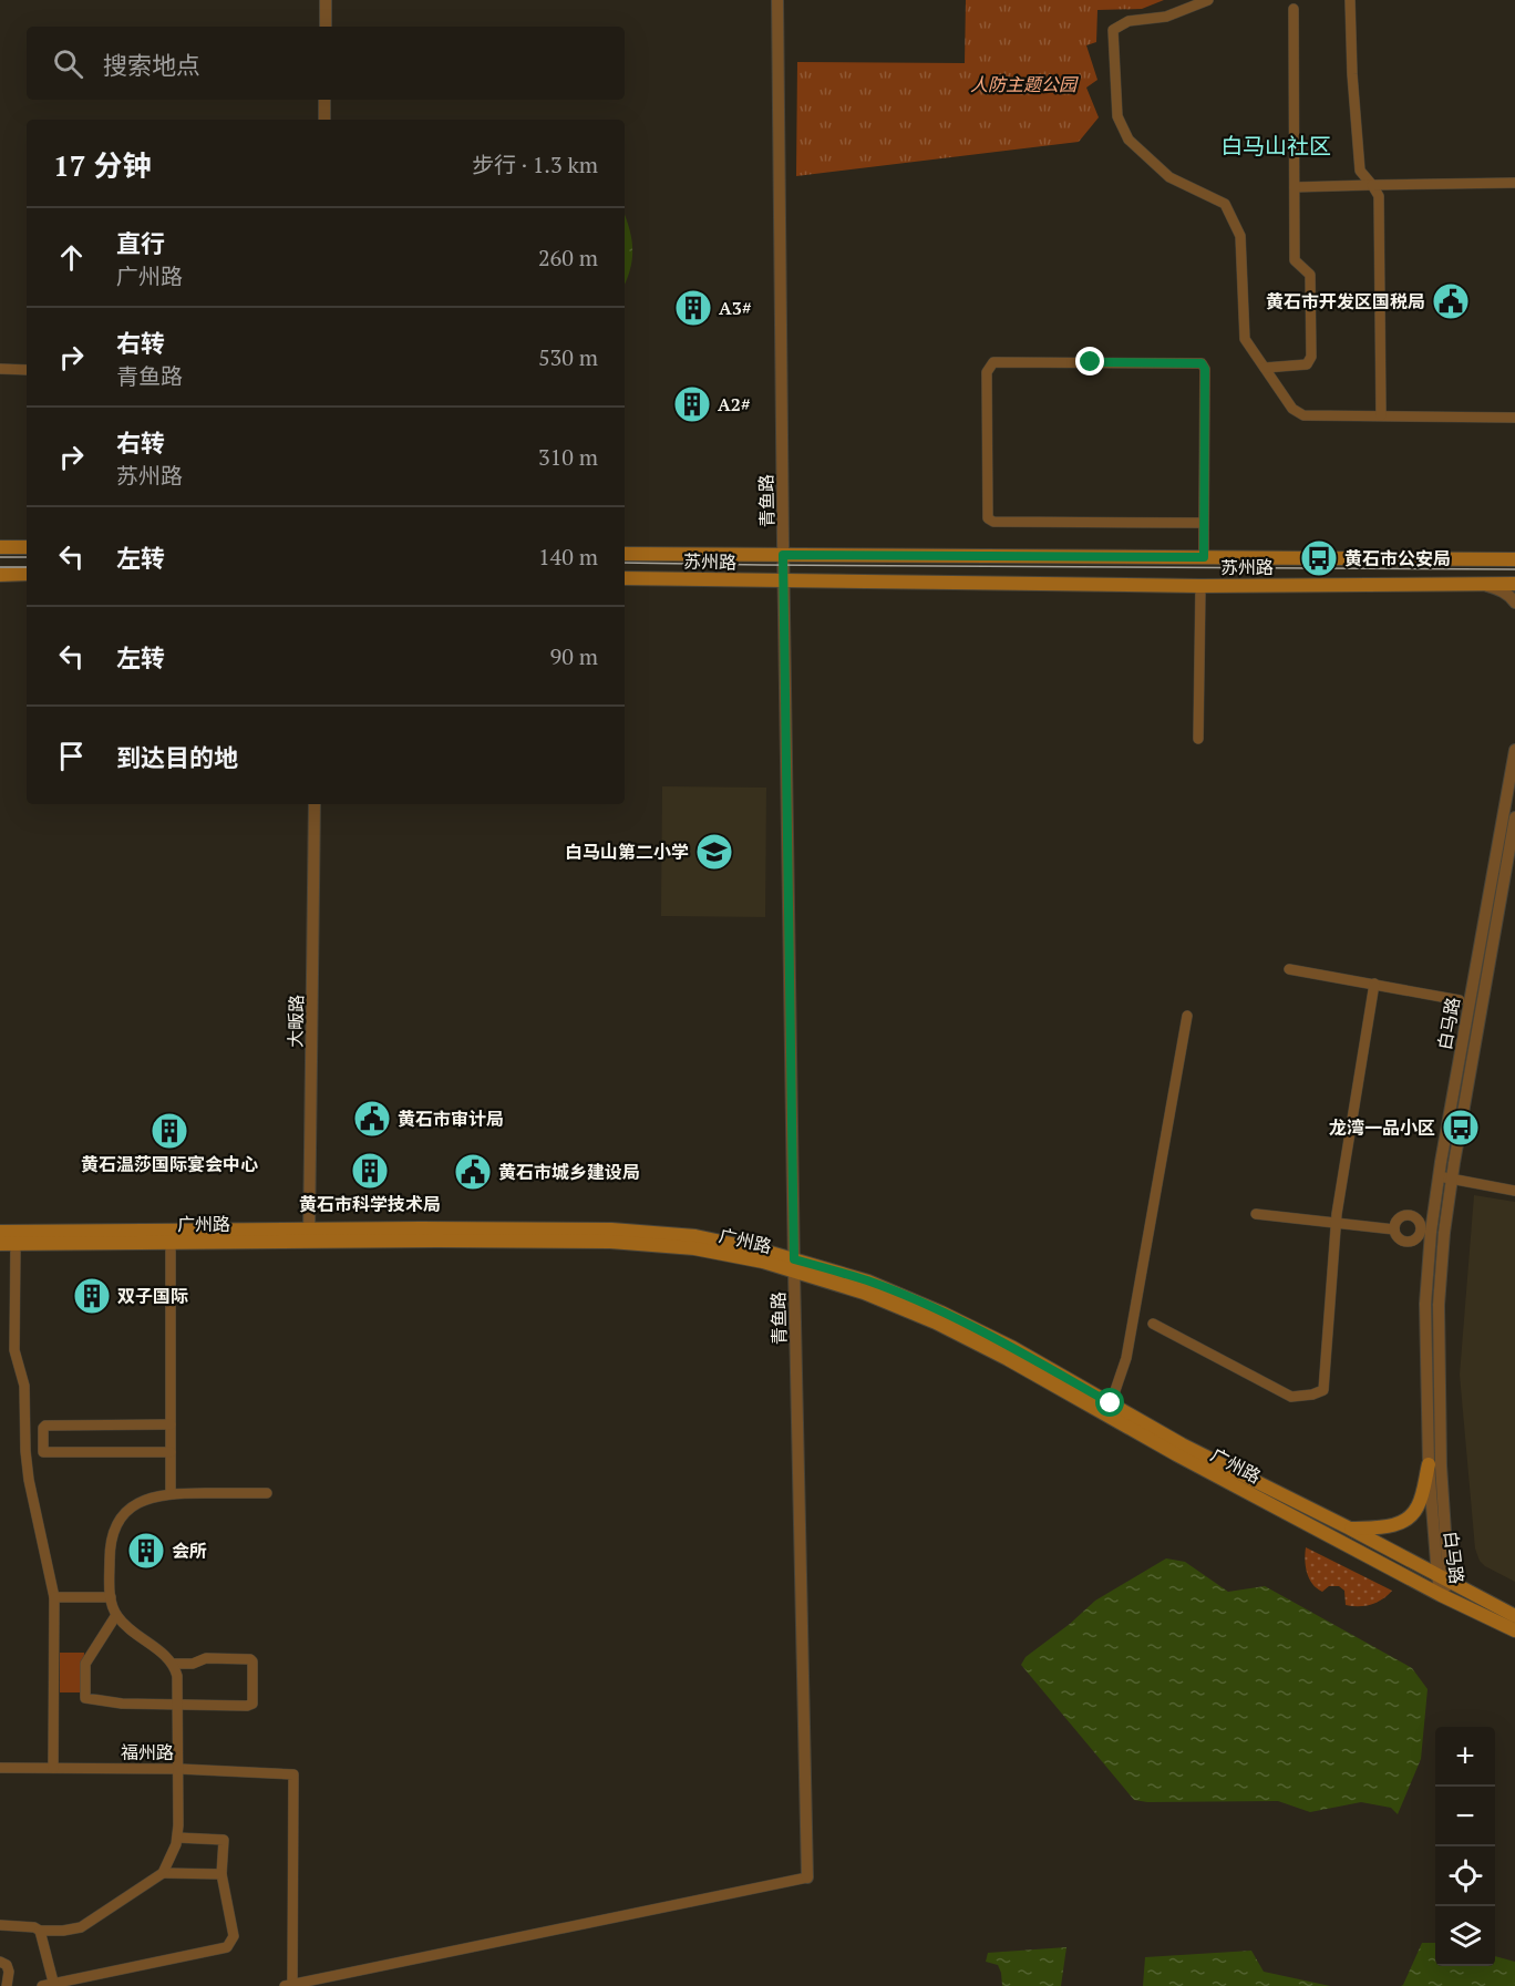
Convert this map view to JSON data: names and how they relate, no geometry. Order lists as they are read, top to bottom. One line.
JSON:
{"streets":{"main road":["苏州路","广州路"],"street":["青鱼路","大畈路","白马路","福州路"]},"crossings":[["青鱼路","苏州路"],["青鱼路","广州路"],["大畈路","广州路"],["白马路","广州路"]],"districts":["白马山社区"],"parks":["人防主题公园"],"places":{"public building":["黄石市开发区国税局","黄石市审计局","黄石市城乡建设局"],"building":["A3#","A2#","黄石温莎国际宴会中心","黄石市科学技术局","双子国际","会所"],"bus stop":["黄石市公安局","龙湾一品小区"],"school or university":["白马山第二小学"]},"page":{"search":"搜索地点","heading":["17 分钟","步行 · 1.3 km"],"list":[["直行","广州路","260 m"],["右转","青鱼路","530 m"],["右转","苏州路","310 m"],["左转","140 m"],["左转","90 m"],"到达目的地"],"map_buttons":["+","−"]}}
